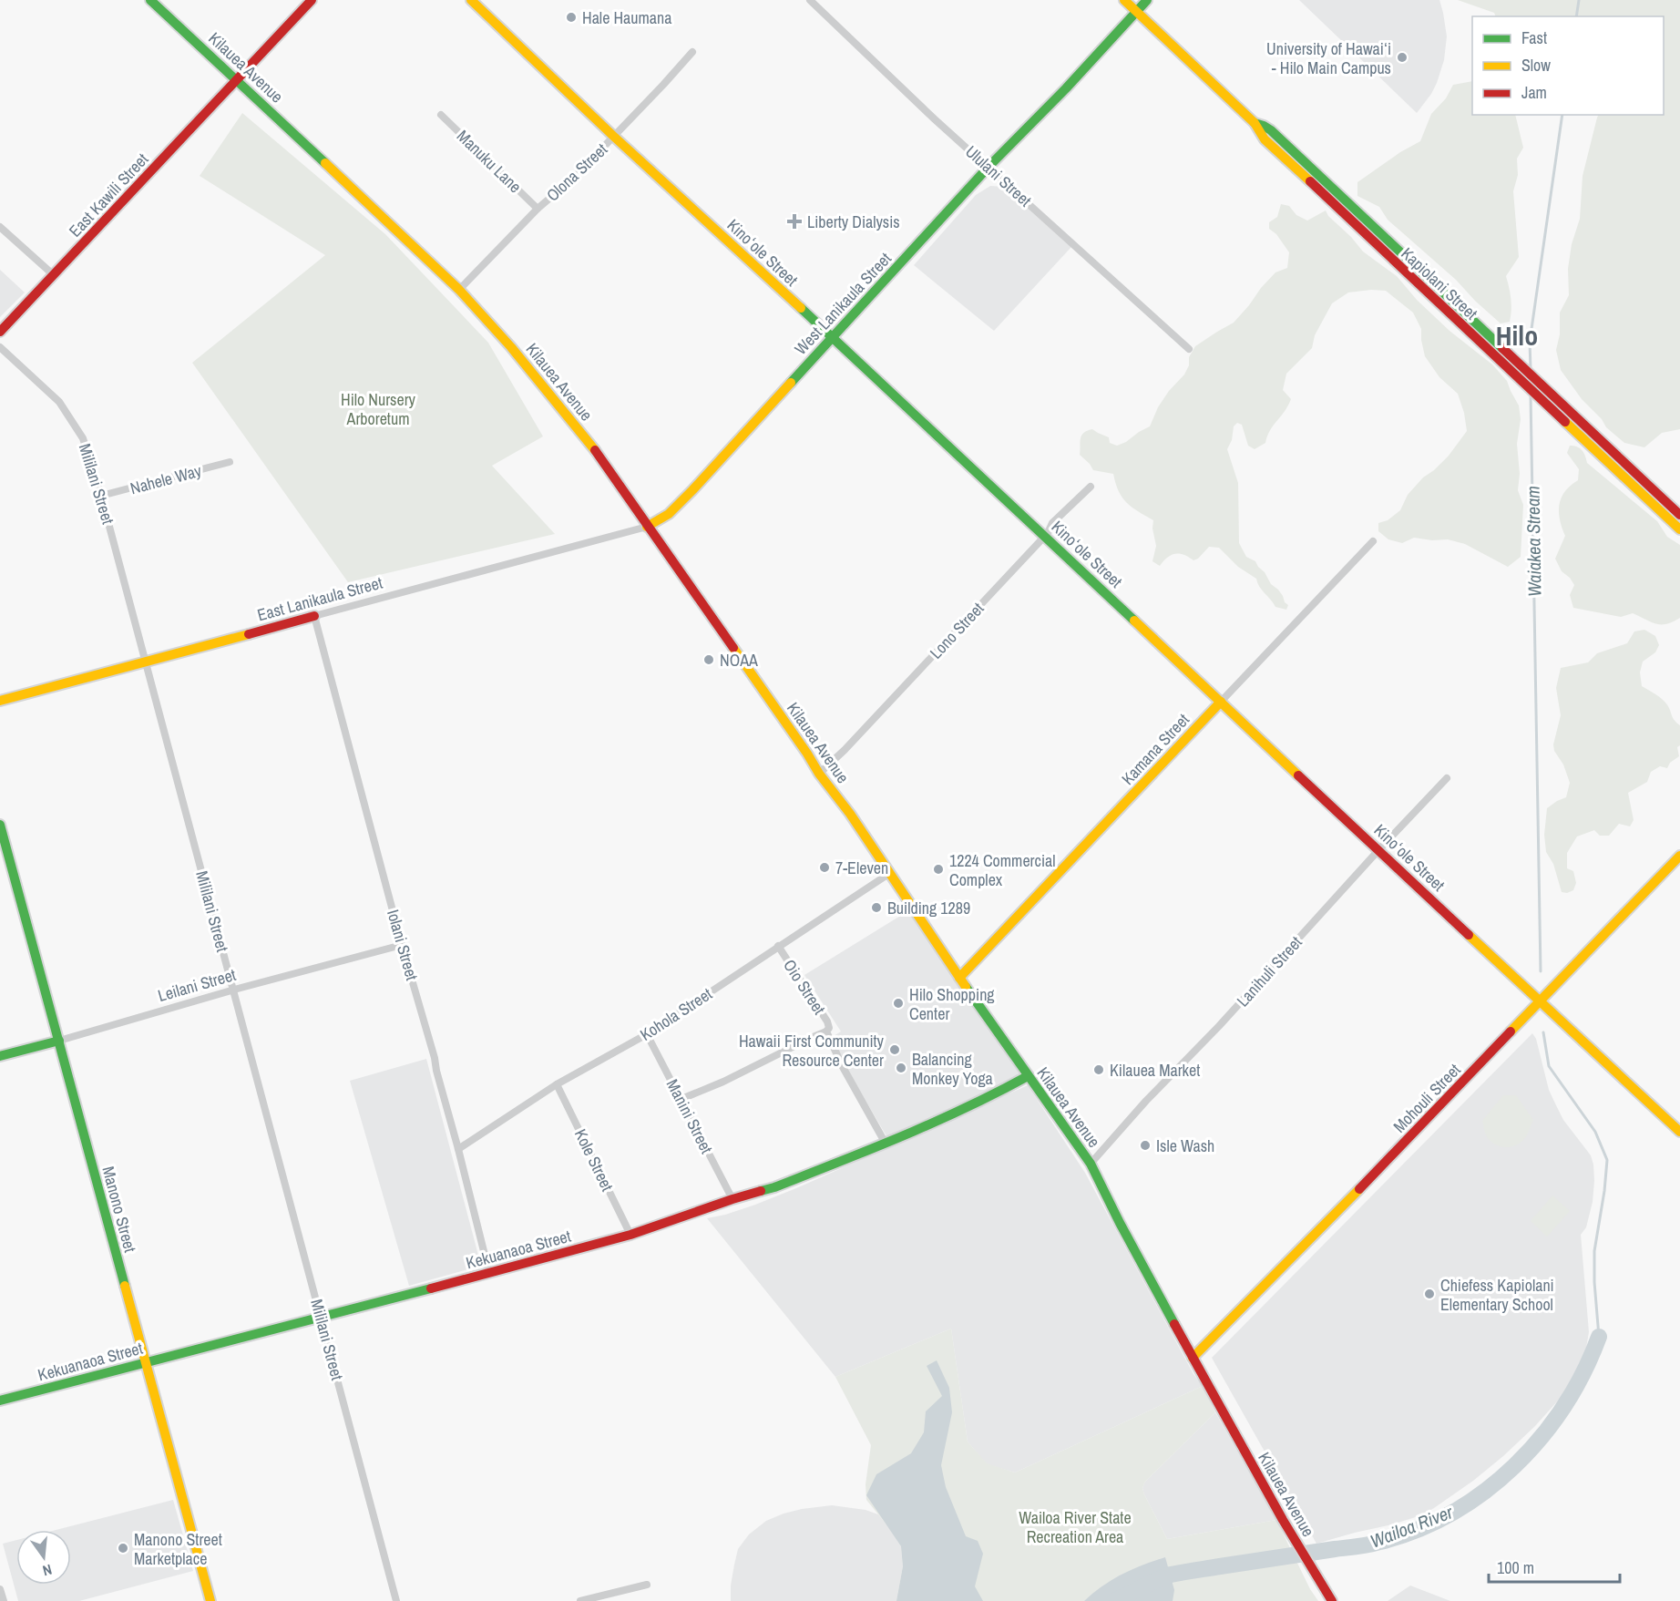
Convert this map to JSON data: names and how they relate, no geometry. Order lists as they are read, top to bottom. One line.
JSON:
{"streets":{"street":["Kilauea Avenue","Manuku Lane","Olona Street","Ululani Street","East Kawili Street","Kinoʻole Street","Kapiolani Street","West Lanikaula Street","Nahele Way","Mililani Street","East Lanikaula Street","Lono Street","Kamana Street","Iolani Street","Lanihuli Street","Leilani Street","Oio Street","Kohola Street","Mohouli Street","Manini Street","Kole Street","Manono Street","Kekuanaoa Street"]},"crossings":[["Kilauea Avenue","Olona Street"],["Kilauea Avenue","East Kawili Street"],["Kilauea Avenue","West Lanikaula Street"],["Kilauea Avenue","East Lanikaula Street"],["Kilauea Avenue","Lono Street"],["Kilauea Avenue","Kamana Street"],["Kilauea Avenue","Lanihuli Street"],["Kilauea Avenue","Kohola Street"],["Kilauea Avenue","Mohouli Street"],["Kilauea Avenue","Kekuanaoa Street"],["Manuku Lane","Olona Street"],["Olona Street","Kinoʻole Street"],["Ululani Street","West Lanikaula Street"],["Kinoʻole Street","West Lanikaula Street"],["Kinoʻole Street","Lono Street"],["Kinoʻole Street","Kamana Street"],["Kinoʻole Street","Lanihuli Street"],["Kinoʻole Street","Mohouli Street"],["Kapiolani Street","West Lanikaula Street"],["West Lanikaula Street","East Lanikaula Street"],["Nahele Way","Mililani Street"],["Mililani Street","East Lanikaula Street"],["Mililani Street","Leilani Street"],["Mililani Street","Kekuanaoa Street"],["East Lanikaula Street","Iolani Street"],["Iolani Street","Leilani Street"],["Iolani Street","Kohola Street"],["Iolani Street","Kekuanaoa Street"],["Leilani Street","Manono Street"],["Oio Street","Kohola Street"],["Oio Street","Kekuanaoa Street"],["Kohola Street","Manini Street"],["Kohola Street","Kole Street"],["Manini Street","Kekuanaoa Street"],["Kole Street","Kekuanaoa Street"],["Manono Street","Kekuanaoa Street"]],"districts":["Hilo"],"water":["Waiakea Stream","Wailoa River"],"parks":["Hilo Nursery Arboretum","Wailoa River State Recreation Area"],"places":{"other":["Hale Haumana","University of Hawaiʻi - Hilo Main Campus","NOAA","7-Eleven","1224 Commercial Complex","Building 1289","Hilo Shopping Center","Hawaii First Community Resource Center","Balancing Monkey Yoga","Kilauea Market","Isle Wash","Chiefess Kapiolani Elementary School","Manono Street Marketplace"],"health":["Liberty Dialysis"]},"legend":["Fast","Slow","Jam"],"scale_bar":"100 m","north":"bottom"}
